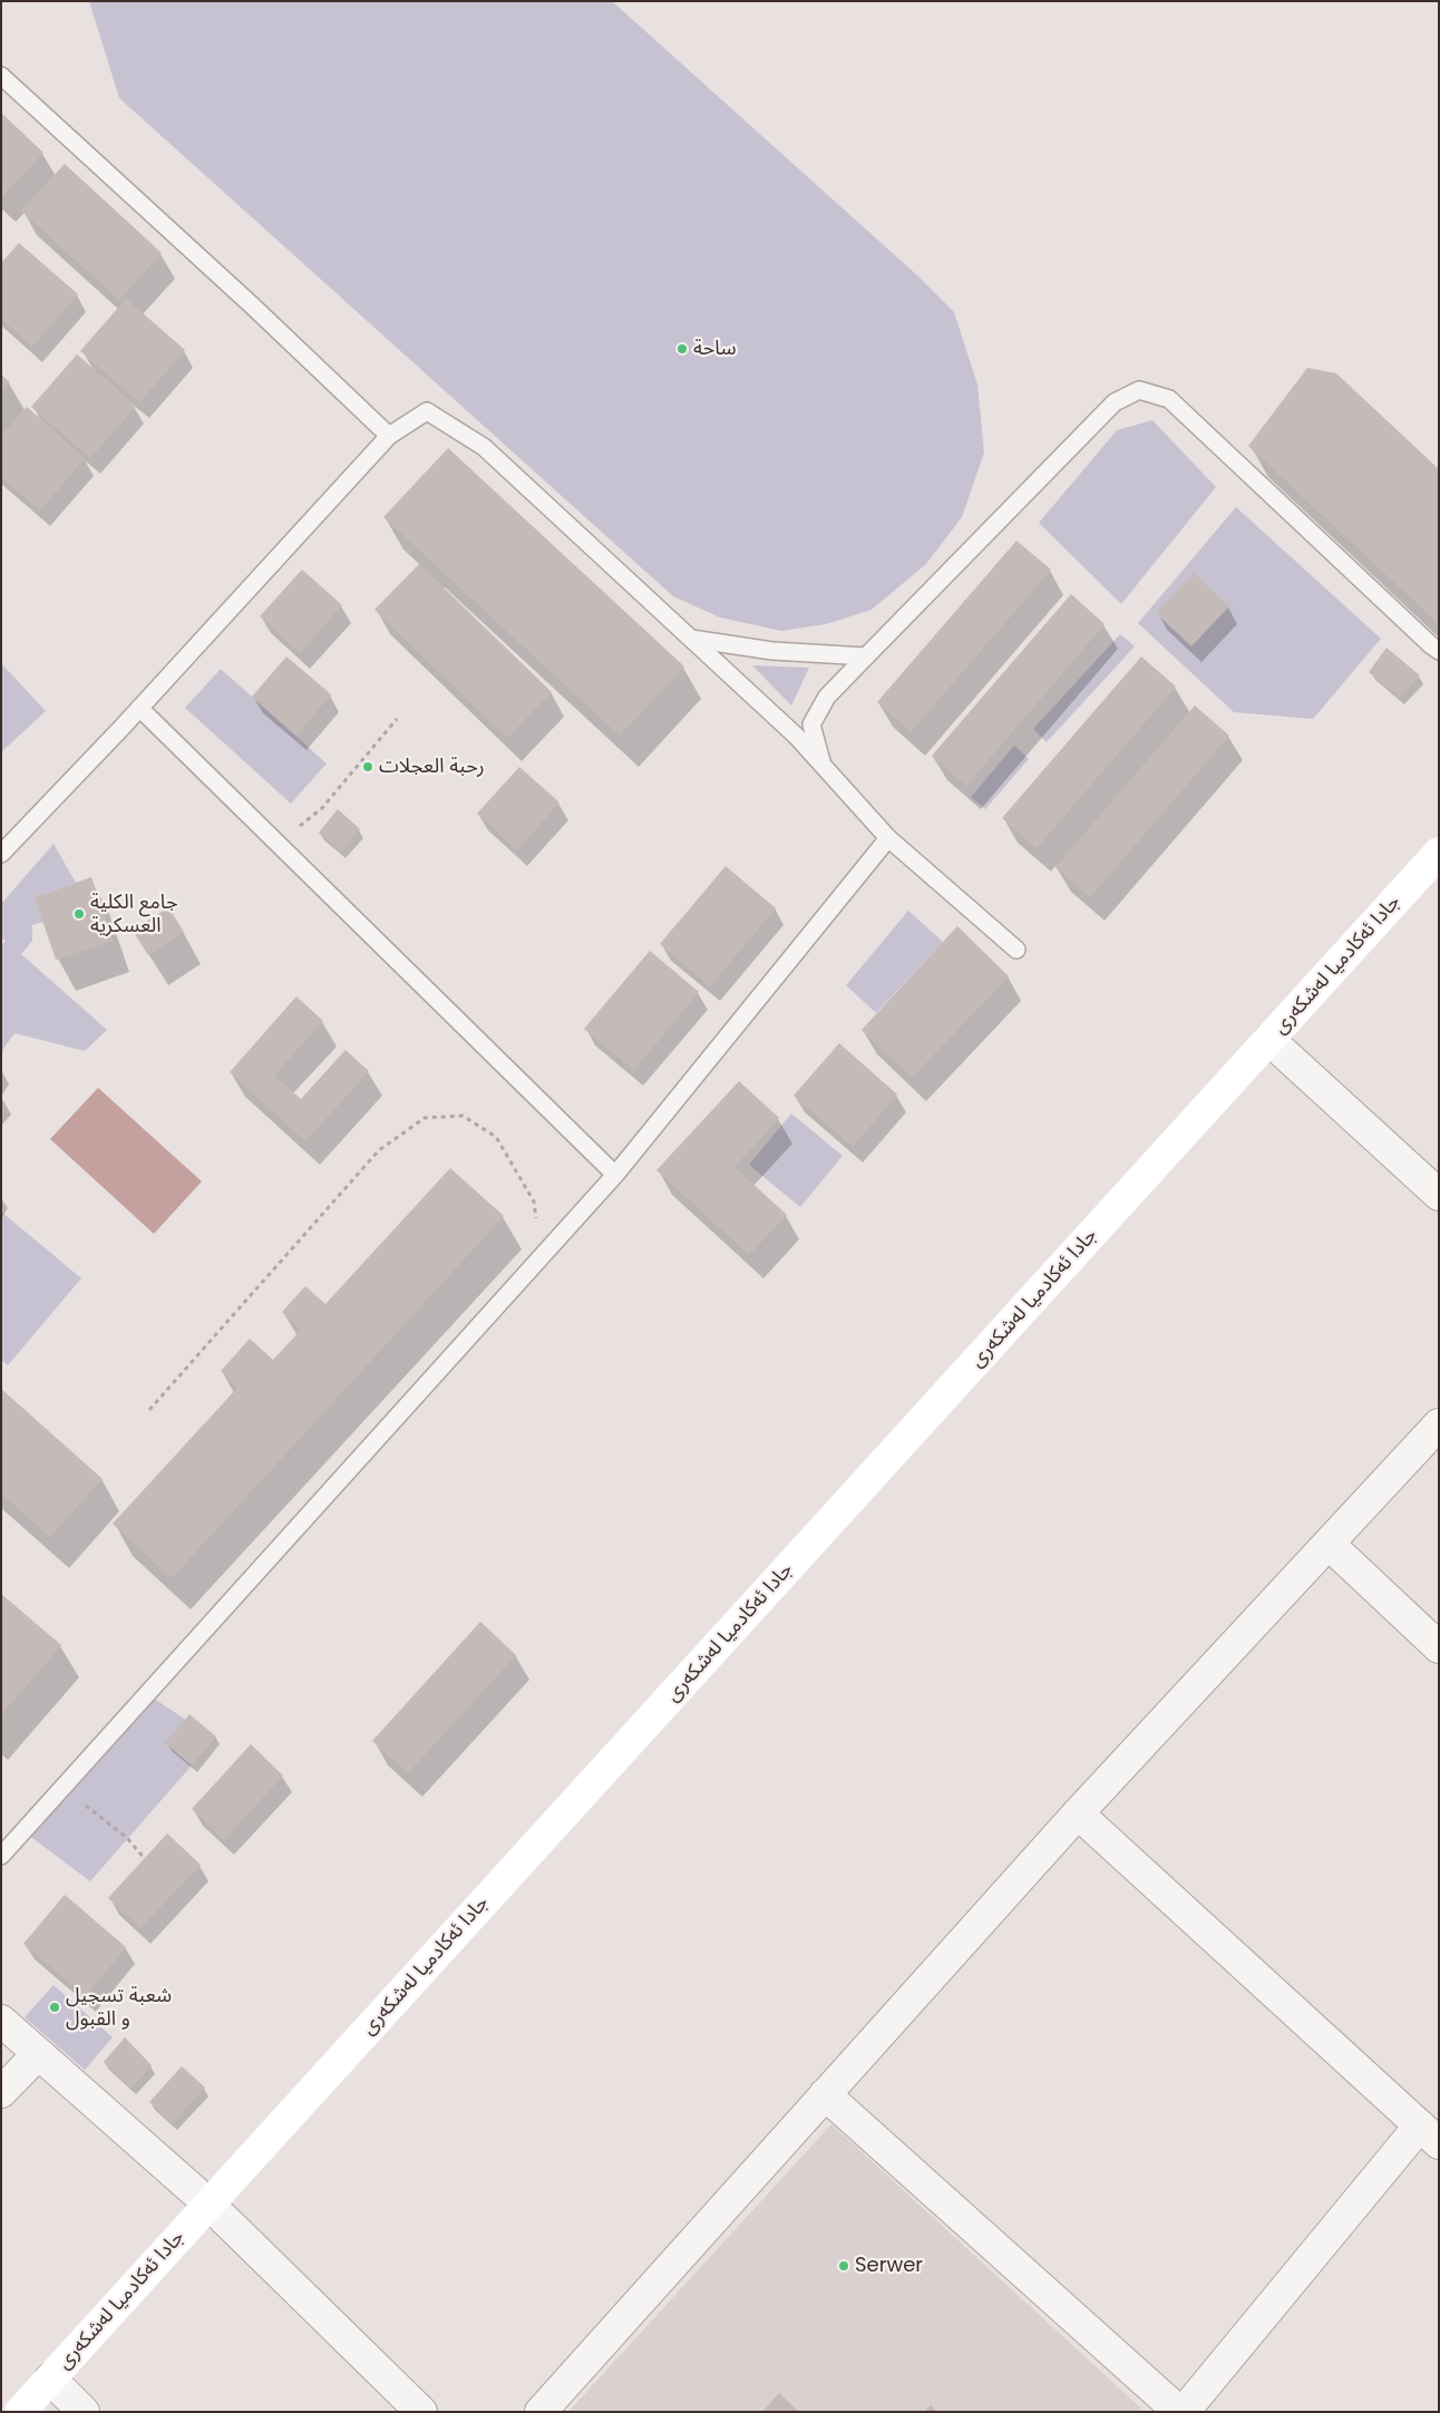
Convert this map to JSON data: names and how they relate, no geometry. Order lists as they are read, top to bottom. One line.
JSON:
{"streets":{"main road":["جادا ئه‌كادميا له‌شكه‌رى"]},"places":["ساحة","رحبة العجلات","جامع الكلية العسكرية","شعبة تسجيل و القبول","Serwer"]}
